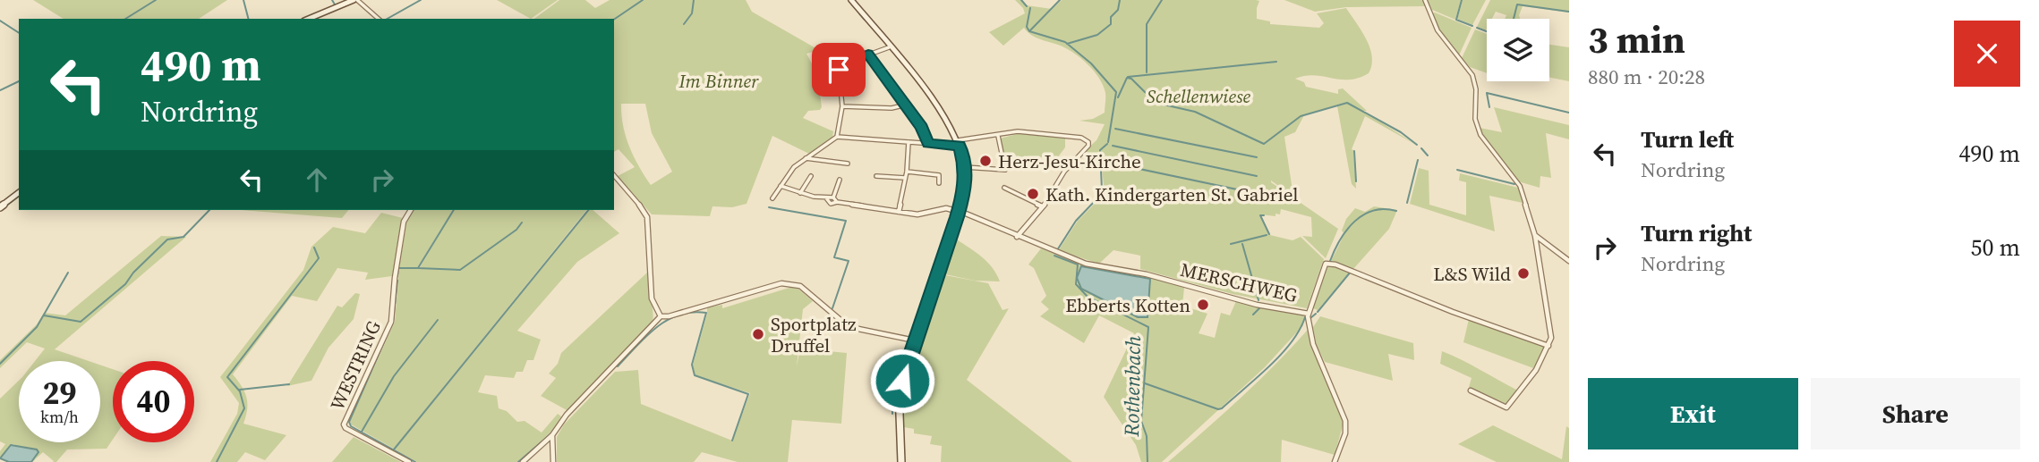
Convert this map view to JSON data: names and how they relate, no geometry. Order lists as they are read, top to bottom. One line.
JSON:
{"streets":{"street":["MERSCHWEG","WESTRING"]},"water":["Rothenbach"],"parks":["Im Binner","Schellenwiese"],"places":["Herz-Jesu-Kirche","Kath. Kindergarten St. Gabriel","L&S Wild","Ebberts Kotten","Sportplatz Druffel"],"page":{"heading":["3 min","880 m · 20:28"],"turn":["490 m","Nordring"],"list":[{"name":"Turn left","note":"Nordring","value":"490 m"},{"name":"Turn right","note":"Nordring","value":"50 m"}],"speed":"29 km/h","limit":"40","buttons":["Exit","Share"]}}
